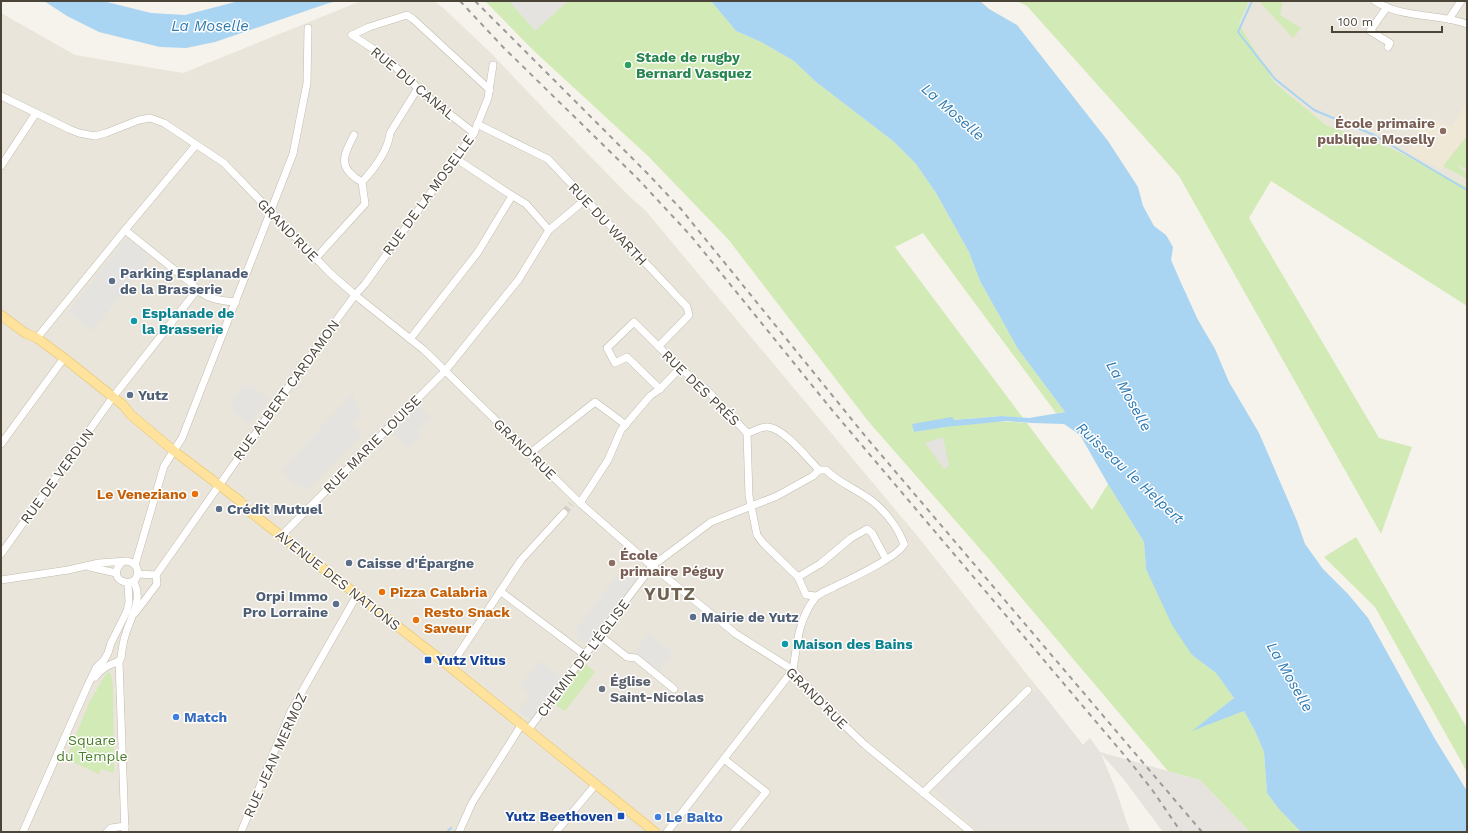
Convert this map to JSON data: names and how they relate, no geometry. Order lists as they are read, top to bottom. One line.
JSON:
{"streets":{"main road":["AVENUE DES NATIONS"],"street":["RUE DU CANAL","RUE DE LA MOSELLE","RUE DU WARTH","GRAND'RUE","RUE DES PRÉS","RUE ALBERT CARDAMON","RUE MARIE LOUISE","RUE DE VERDUN","CHEMIN DE L'ÉGLISE","RUE JEAN MERMOZ"]},"crossings":[["RUE DU CANAL","RUE DE LA MOSELLE"],["RUE DE LA MOSELLE","RUE DU WARTH"],["RUE DE LA MOSELLE","GRAND'RUE"],["RUE DE LA MOSELLE","RUE ALBERT CARDAMON"],["RUE DU WARTH","RUE DES PRÉS"],["RUE DU WARTH","RUE MARIE LOUISE"],["GRAND'RUE","RUE ALBERT CARDAMON"],["GRAND'RUE","RUE MARIE LOUISE"],["GRAND'RUE","CHEMIN DE L'ÉGLISE"],["RUE DES PRÉS","CHEMIN DE L'ÉGLISE"],["RUE ALBERT CARDAMON","AVENUE DES NATIONS"],["RUE MARIE LOUISE","AVENUE DES NATIONS"],["RUE DE VERDUN","AVENUE DES NATIONS"],["AVENUE DES NATIONS","CHEMIN DE L'ÉGLISE"],["AVENUE DES NATIONS","RUE JEAN MERMOZ"]],"districts":["YUTZ"],"water":["La Moselle","Ruisseau le Helpert"],"parks":["Square du Temple"],"places":{"other":["Stade de rugby Bernard Vasquez","École primaire publique Moselly","Parking Esplanade de la Brasserie","Esplanade de la Brasserie","Yutz","Le Veneziano","Crédit Mutuel","Caisse d'Épargne","École primaire Péguy","Pizza Calabria","Orpi Immo Pro Lorraine","Mairie de Yutz","Resto Snack Saveur","Maison des Bains","Église Saint-Nicolas","Match","Le Balto"],"transit":["Yutz Vitus","Yutz Beethoven"]},"scale_bar":"100 m"}
